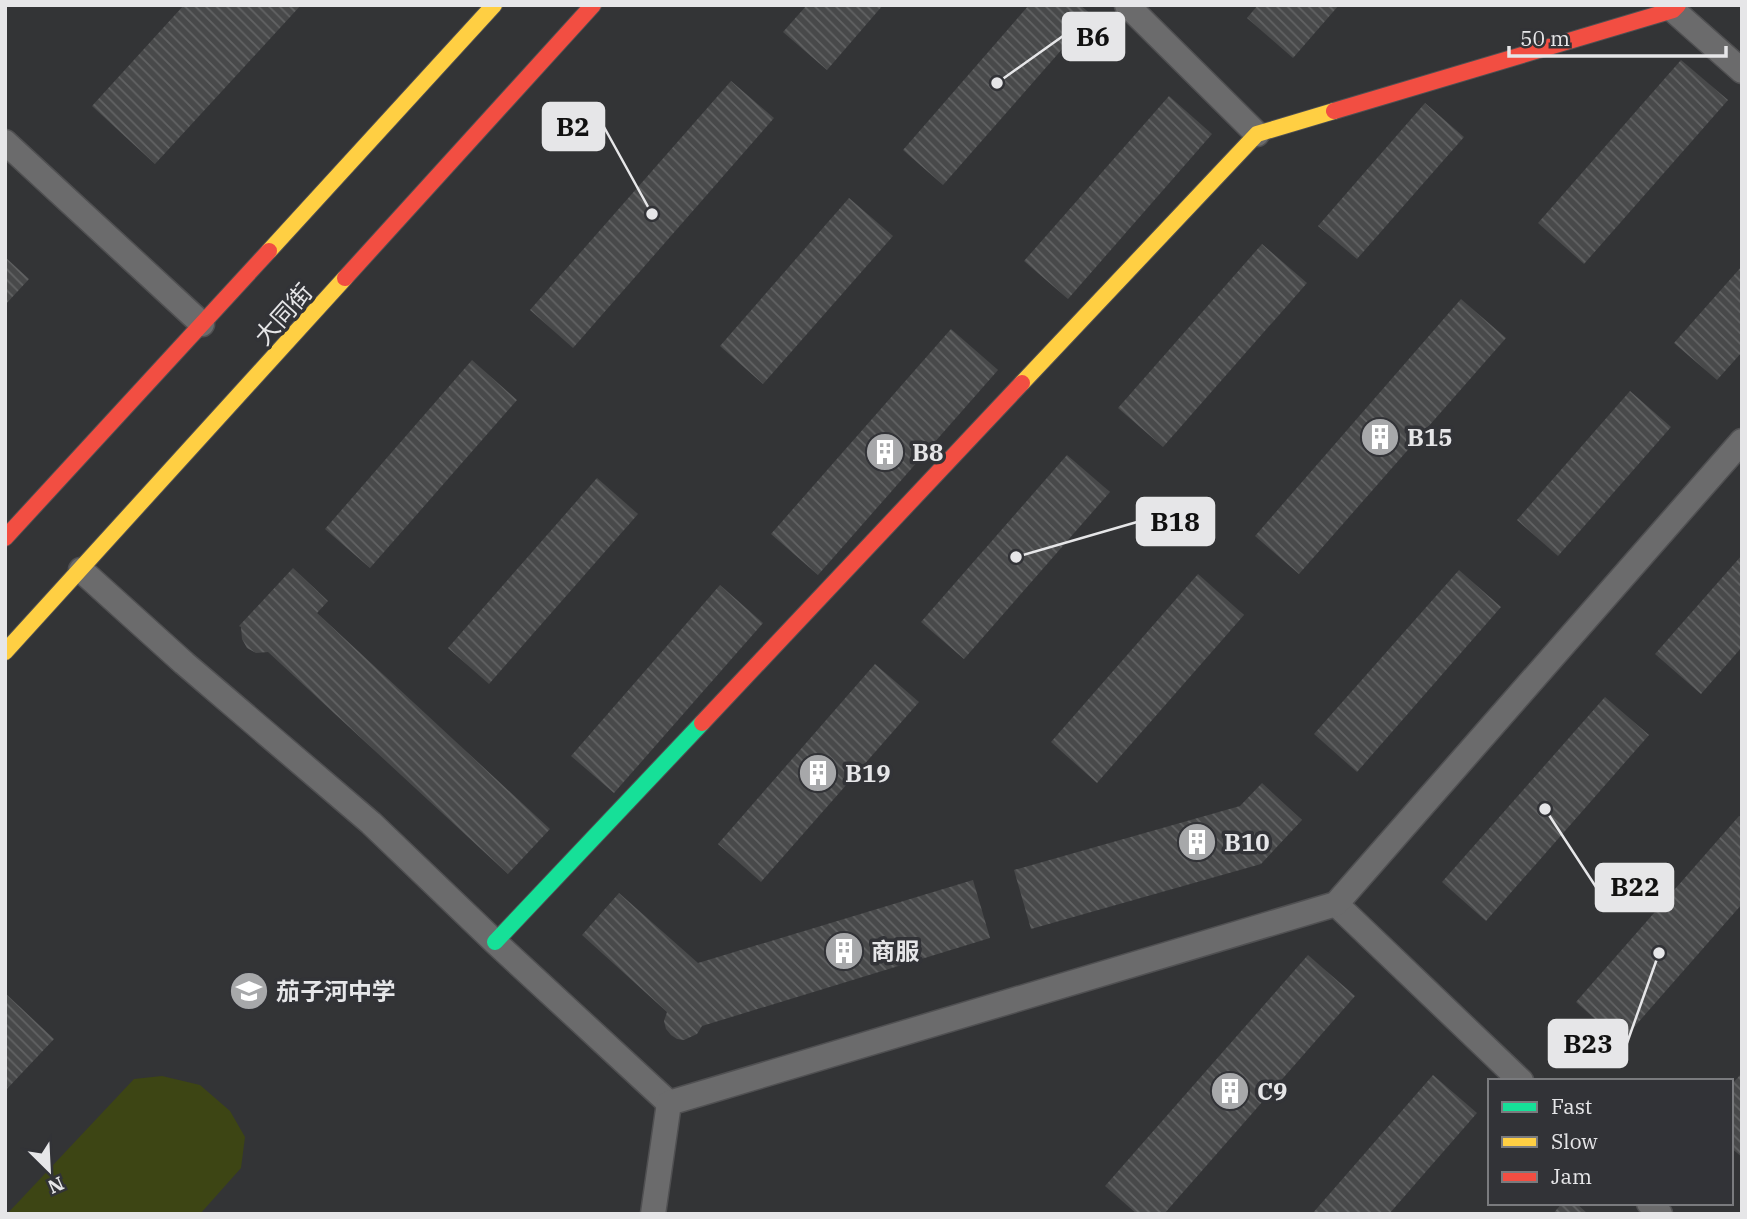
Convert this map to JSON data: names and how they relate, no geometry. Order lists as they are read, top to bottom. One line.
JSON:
{"streets":{"main road":["大同街"]},"places":{"other":["B6","B2","B18","B22","B23"],"building":["B15","B8","B19","B10","商服","C9"],"school or university":["茄子河中学"]},"legend":["Fast","Slow","Jam"],"scale_bar":"50 m","north":"bottom right"}
